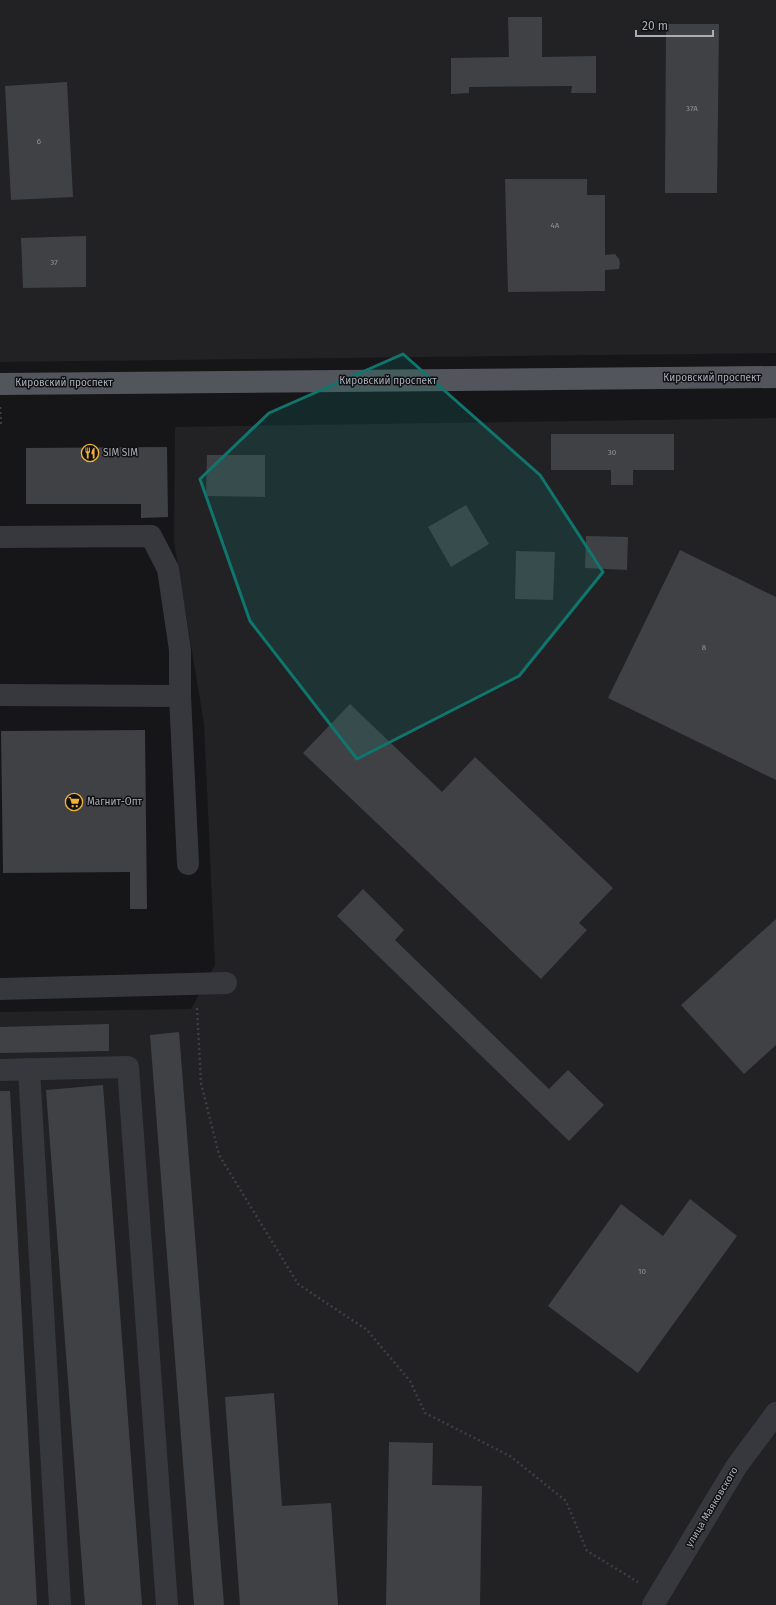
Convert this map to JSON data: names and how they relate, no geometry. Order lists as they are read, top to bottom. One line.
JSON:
{"streets":{"main road":["Кировский проспект"],"street":["улица Маяковского"]},"places":{"restaurant":["SIM SIM"],"supermarket":["Магнит-Опт"]},"house_numbers":["37А","6","4А","37","30","8","10"],"scale_bar":"20 m"}
